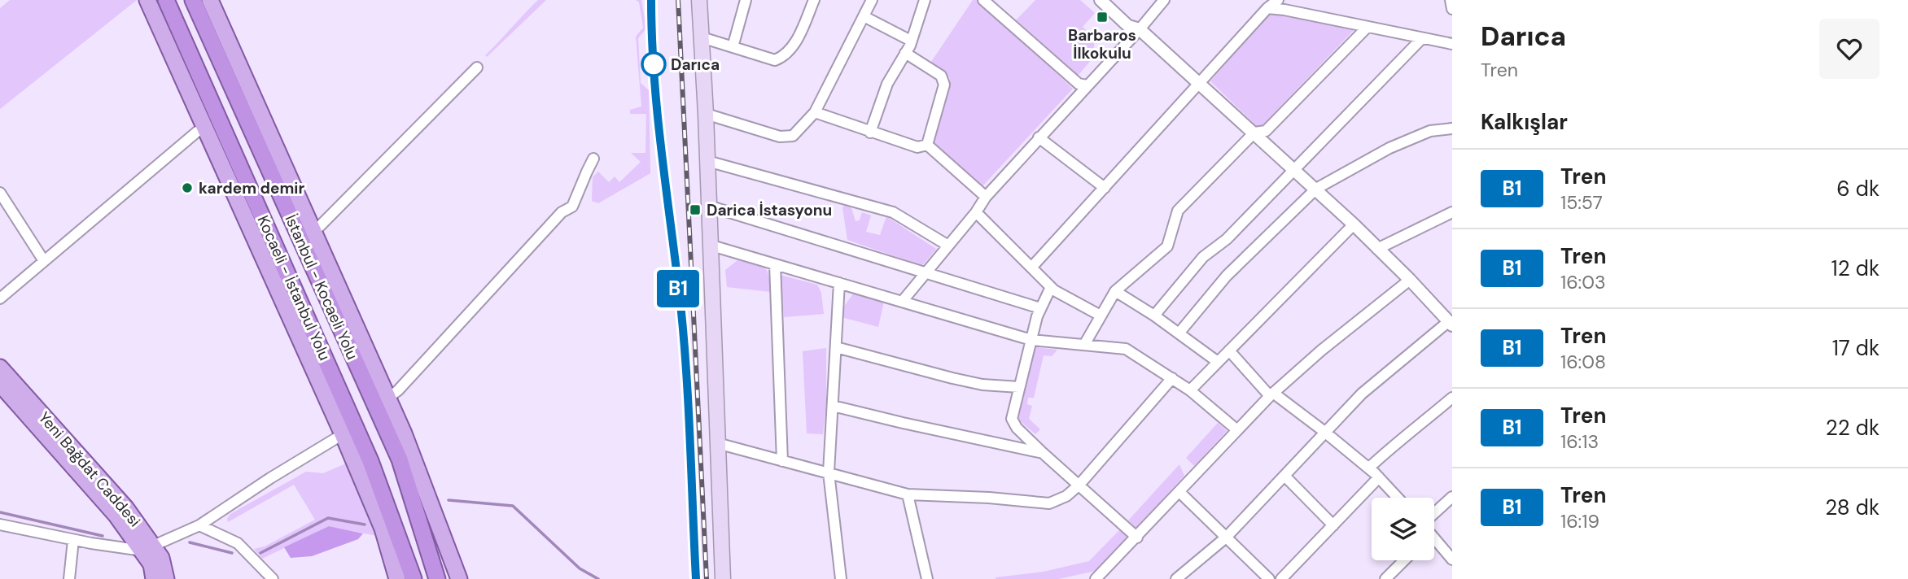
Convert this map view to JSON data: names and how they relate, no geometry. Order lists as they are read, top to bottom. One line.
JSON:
{"streets":{"highway":["İstanbul - Kocaeli Yolu","Kocaeli - İstanbul Yolu"],"main road":["Yeni Bağdat Caddesi"]},"places":{"transit":["Barbaros İlkokulu","Darica İstasyonu"],"other":["Darıca","kardem demir"]},"page":{"on_map":"B1","heading":[["Darıca","Tren"],"Kalkışlar"],"list":[{"mark":"B1","name":"Tren","note":"15:57","value":"6 dk"},{"mark":"B1","name":"Tren","note":"16:03","value":"12 dk"},{"mark":"B1","name":"Tren","note":"16:08","value":"17 dk"},{"mark":"B1","name":"Tren","note":"16:13","value":"22 dk"},{"mark":"B1","name":"Tren","note":"16:19","value":"28 dk"}]}}
